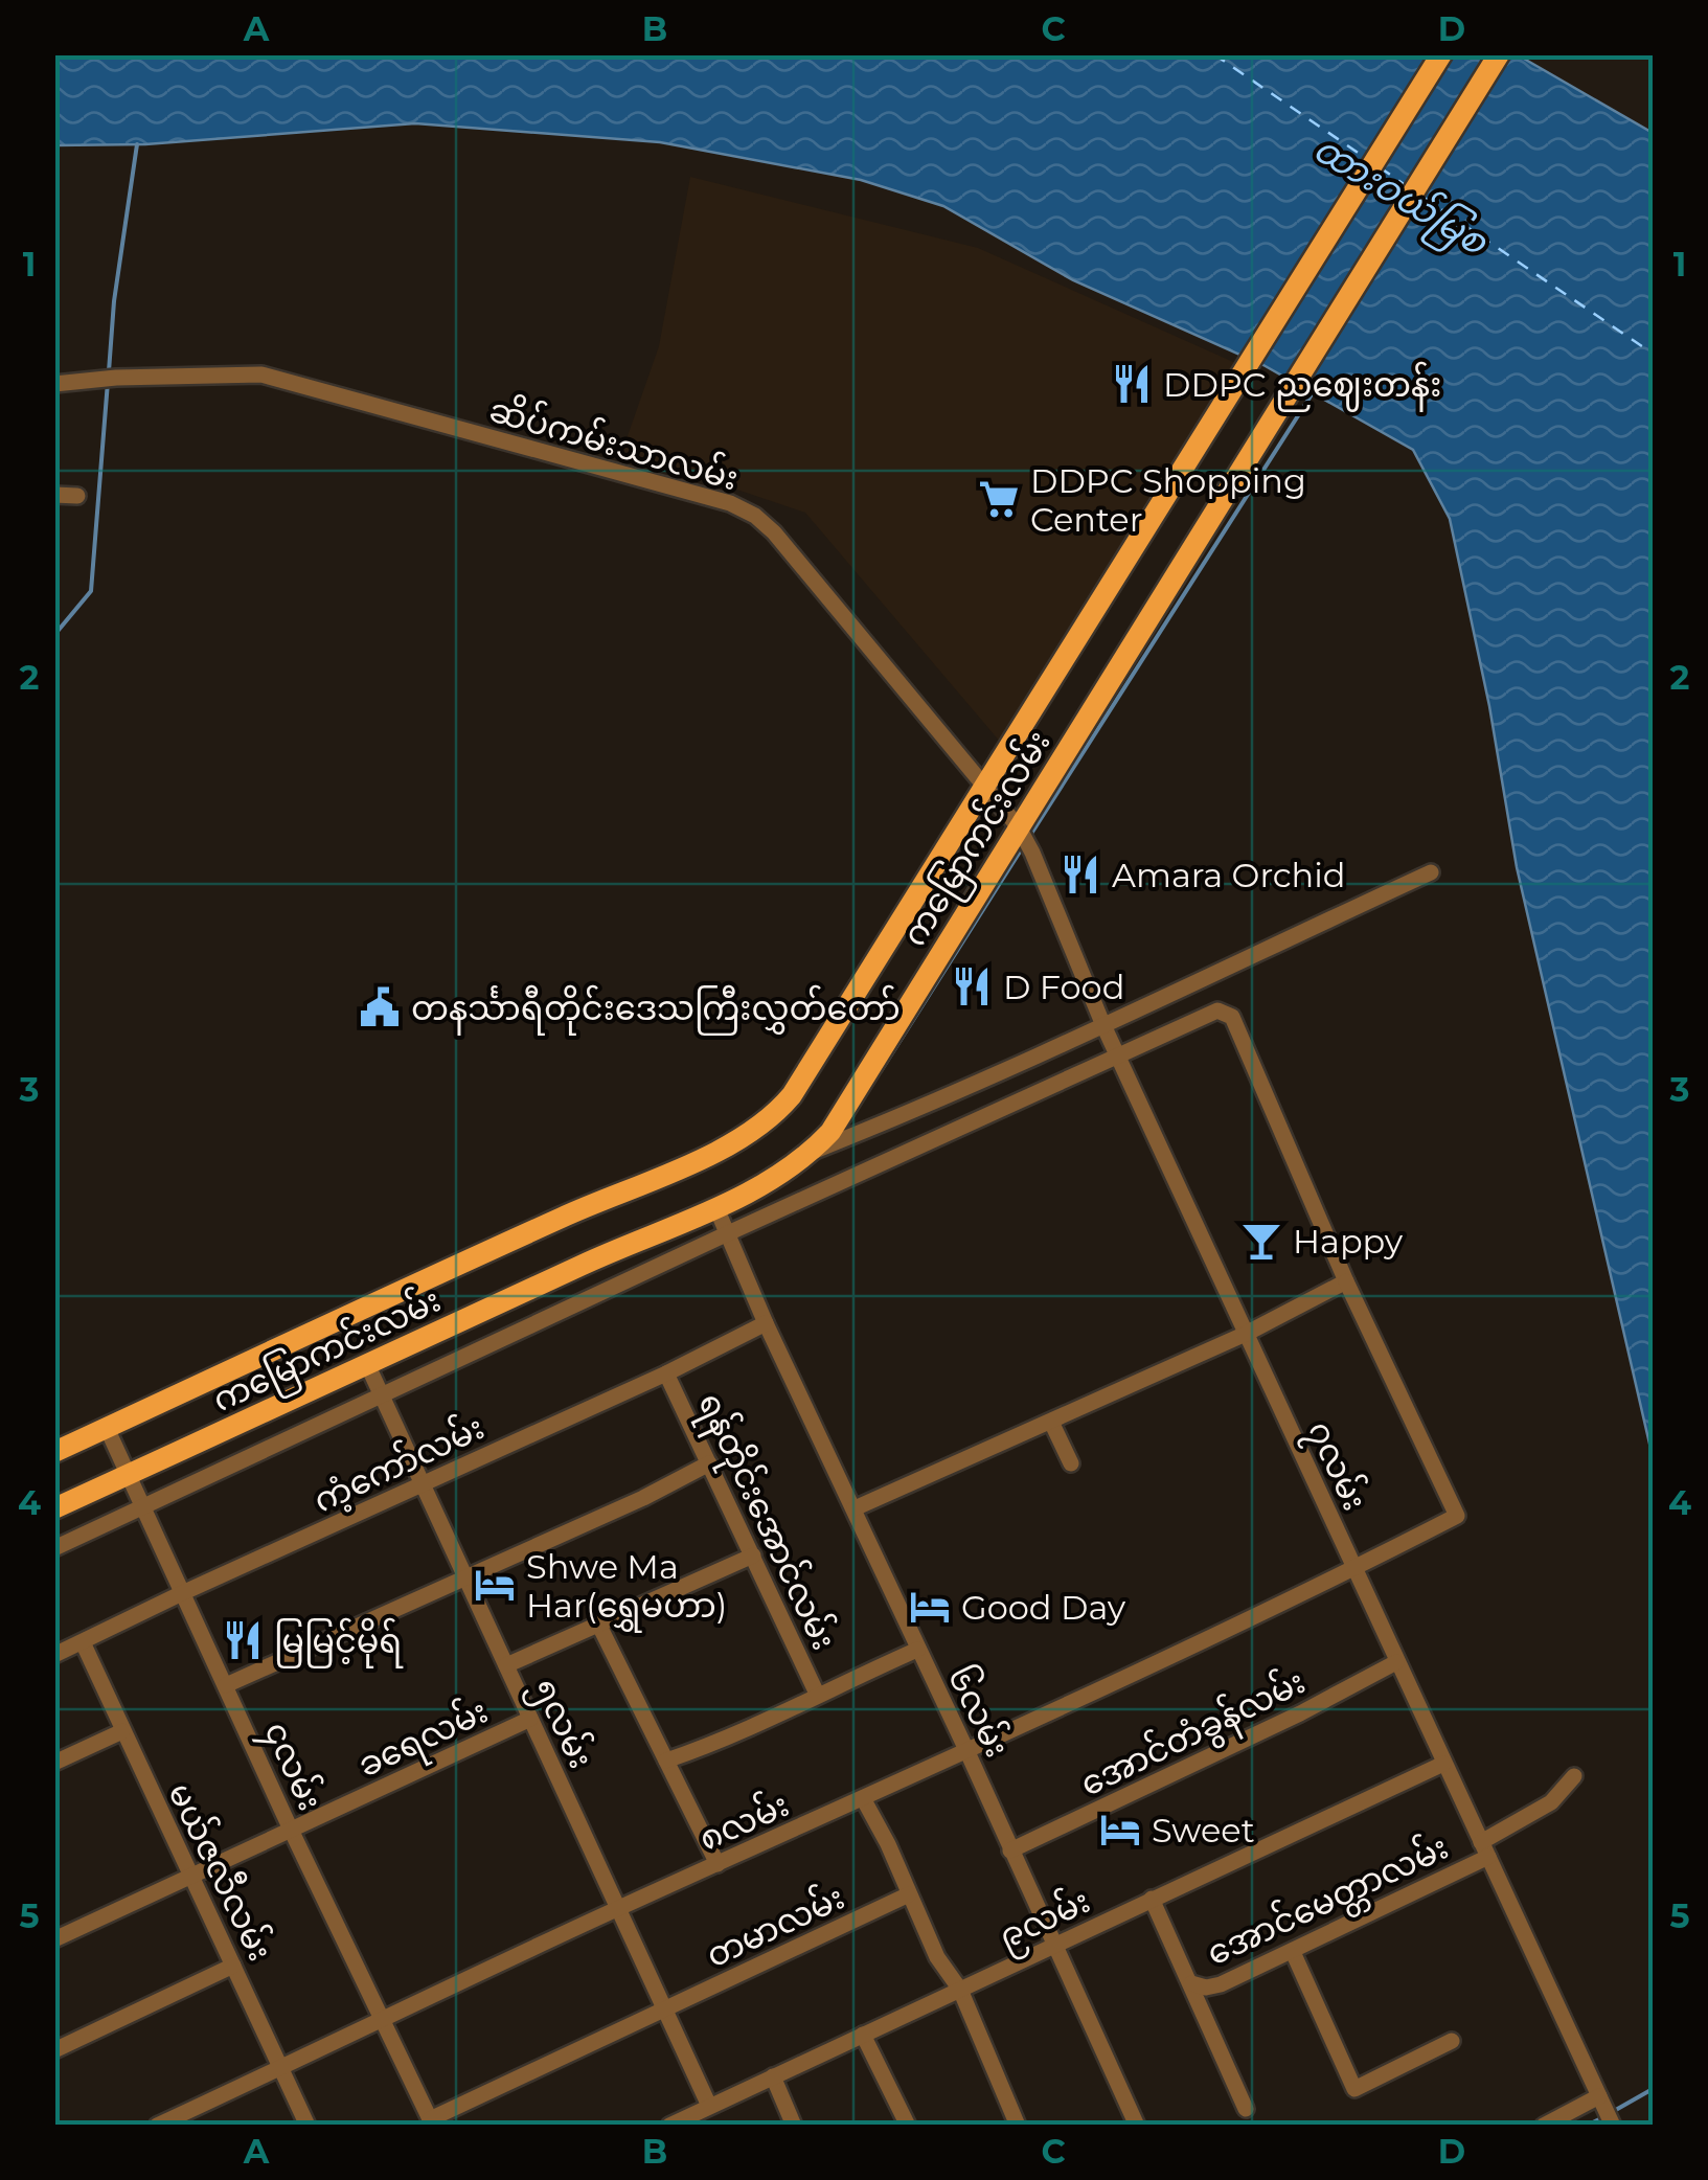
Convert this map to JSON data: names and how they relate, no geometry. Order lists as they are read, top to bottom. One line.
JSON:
{"streets":{"main road":["ကမြောကင်းလမ်း"],"street":["ဆိပ်ကမ်းသာလမ်း","ကံ့ကော်လမ်း","၇လမ်း","ရန်တိုင်းအောင်လမ်း","၆လမ်း","၅လမ်း","အောင်တံခွန်လမ်း","ခရေလမ်း","၄လမ်း","၈လမ်း","မယ်ဇလီလမ်း","အောင်မေတ္တာလမ်း","၉လမ်း","တမာလမ်း"]},"crossings":[["ဆိပ်ကမ်းသာလမ်း","ကမြောကင်းလမ်း"],["ဆိပ်ကမ်းသာလမ်း","၇လမ်း"],["ကမြောကင်းလမ်း","၇လမ်း"],["ကမြောကင်းလမ်း","၆လမ်း"],["ကမြောကင်းလမ်း","၅လမ်း"],["ကမြောကင်းလမ်း","၄လမ်း"],["ကံ့ကော်လမ်း","ရန်တိုင်းအောင်လမ်း"],["ကံ့ကော်လမ်း","၆လမ်း"],["ကံ့ကော်လမ်း","၅လမ်း"],["ကံ့ကော်လမ်း","၄လမ်း"],["ကံ့ကော်လမ်း","မယ်ဇလီလမ်း"],["၇လမ်း","အောင်တံခွန်လမ်း"],["၇လမ်း","၈လမ်း"],["၇လမ်း","အောင်မေတ္တာလမ်း"],["၇လမ်း","၉လမ်း"],["၆လမ်း","အောင်တံခွန်လမ်း"],["၆လမ်း","၈လမ်း"],["၆လမ်း","၉လမ်း"],["၅လမ်း","ခရေလမ်း"],["၅လမ်း","၈လမ်း"],["၅လမ်း","၉လမ်း"],["၅လမ်း","တမာလမ်း"],["ခရေလမ်း","၄လမ်း"],["ခရေလမ်း","မယ်ဇလီလမ်း"],["၄လမ်း","၈လမ်း"],["၄လမ်း","တမာလမ်း"],["၈လမ်း","မယ်ဇလီလမ်း"]],"water":["ထားဝယ်မြစ"],"places":{"restaurant":["DDPC ညဈေးတန်း","Amara Orchid","D Food","မြမြင့်မိုရ်"],"supermarket":["DDPC Shopping Center"],"public building":["တနင်္သာရီတိုင်းဒေသကြီးလွှတ်တော်"],"bar":["Happy"],"hotel":["Shwe Ma Har(‌‌ရွှေမဟာ)","Good Day","Sweet"]},"grid":{"columns":["A","B","C","D"],"rows":["1","2","3","4","5"]}}
